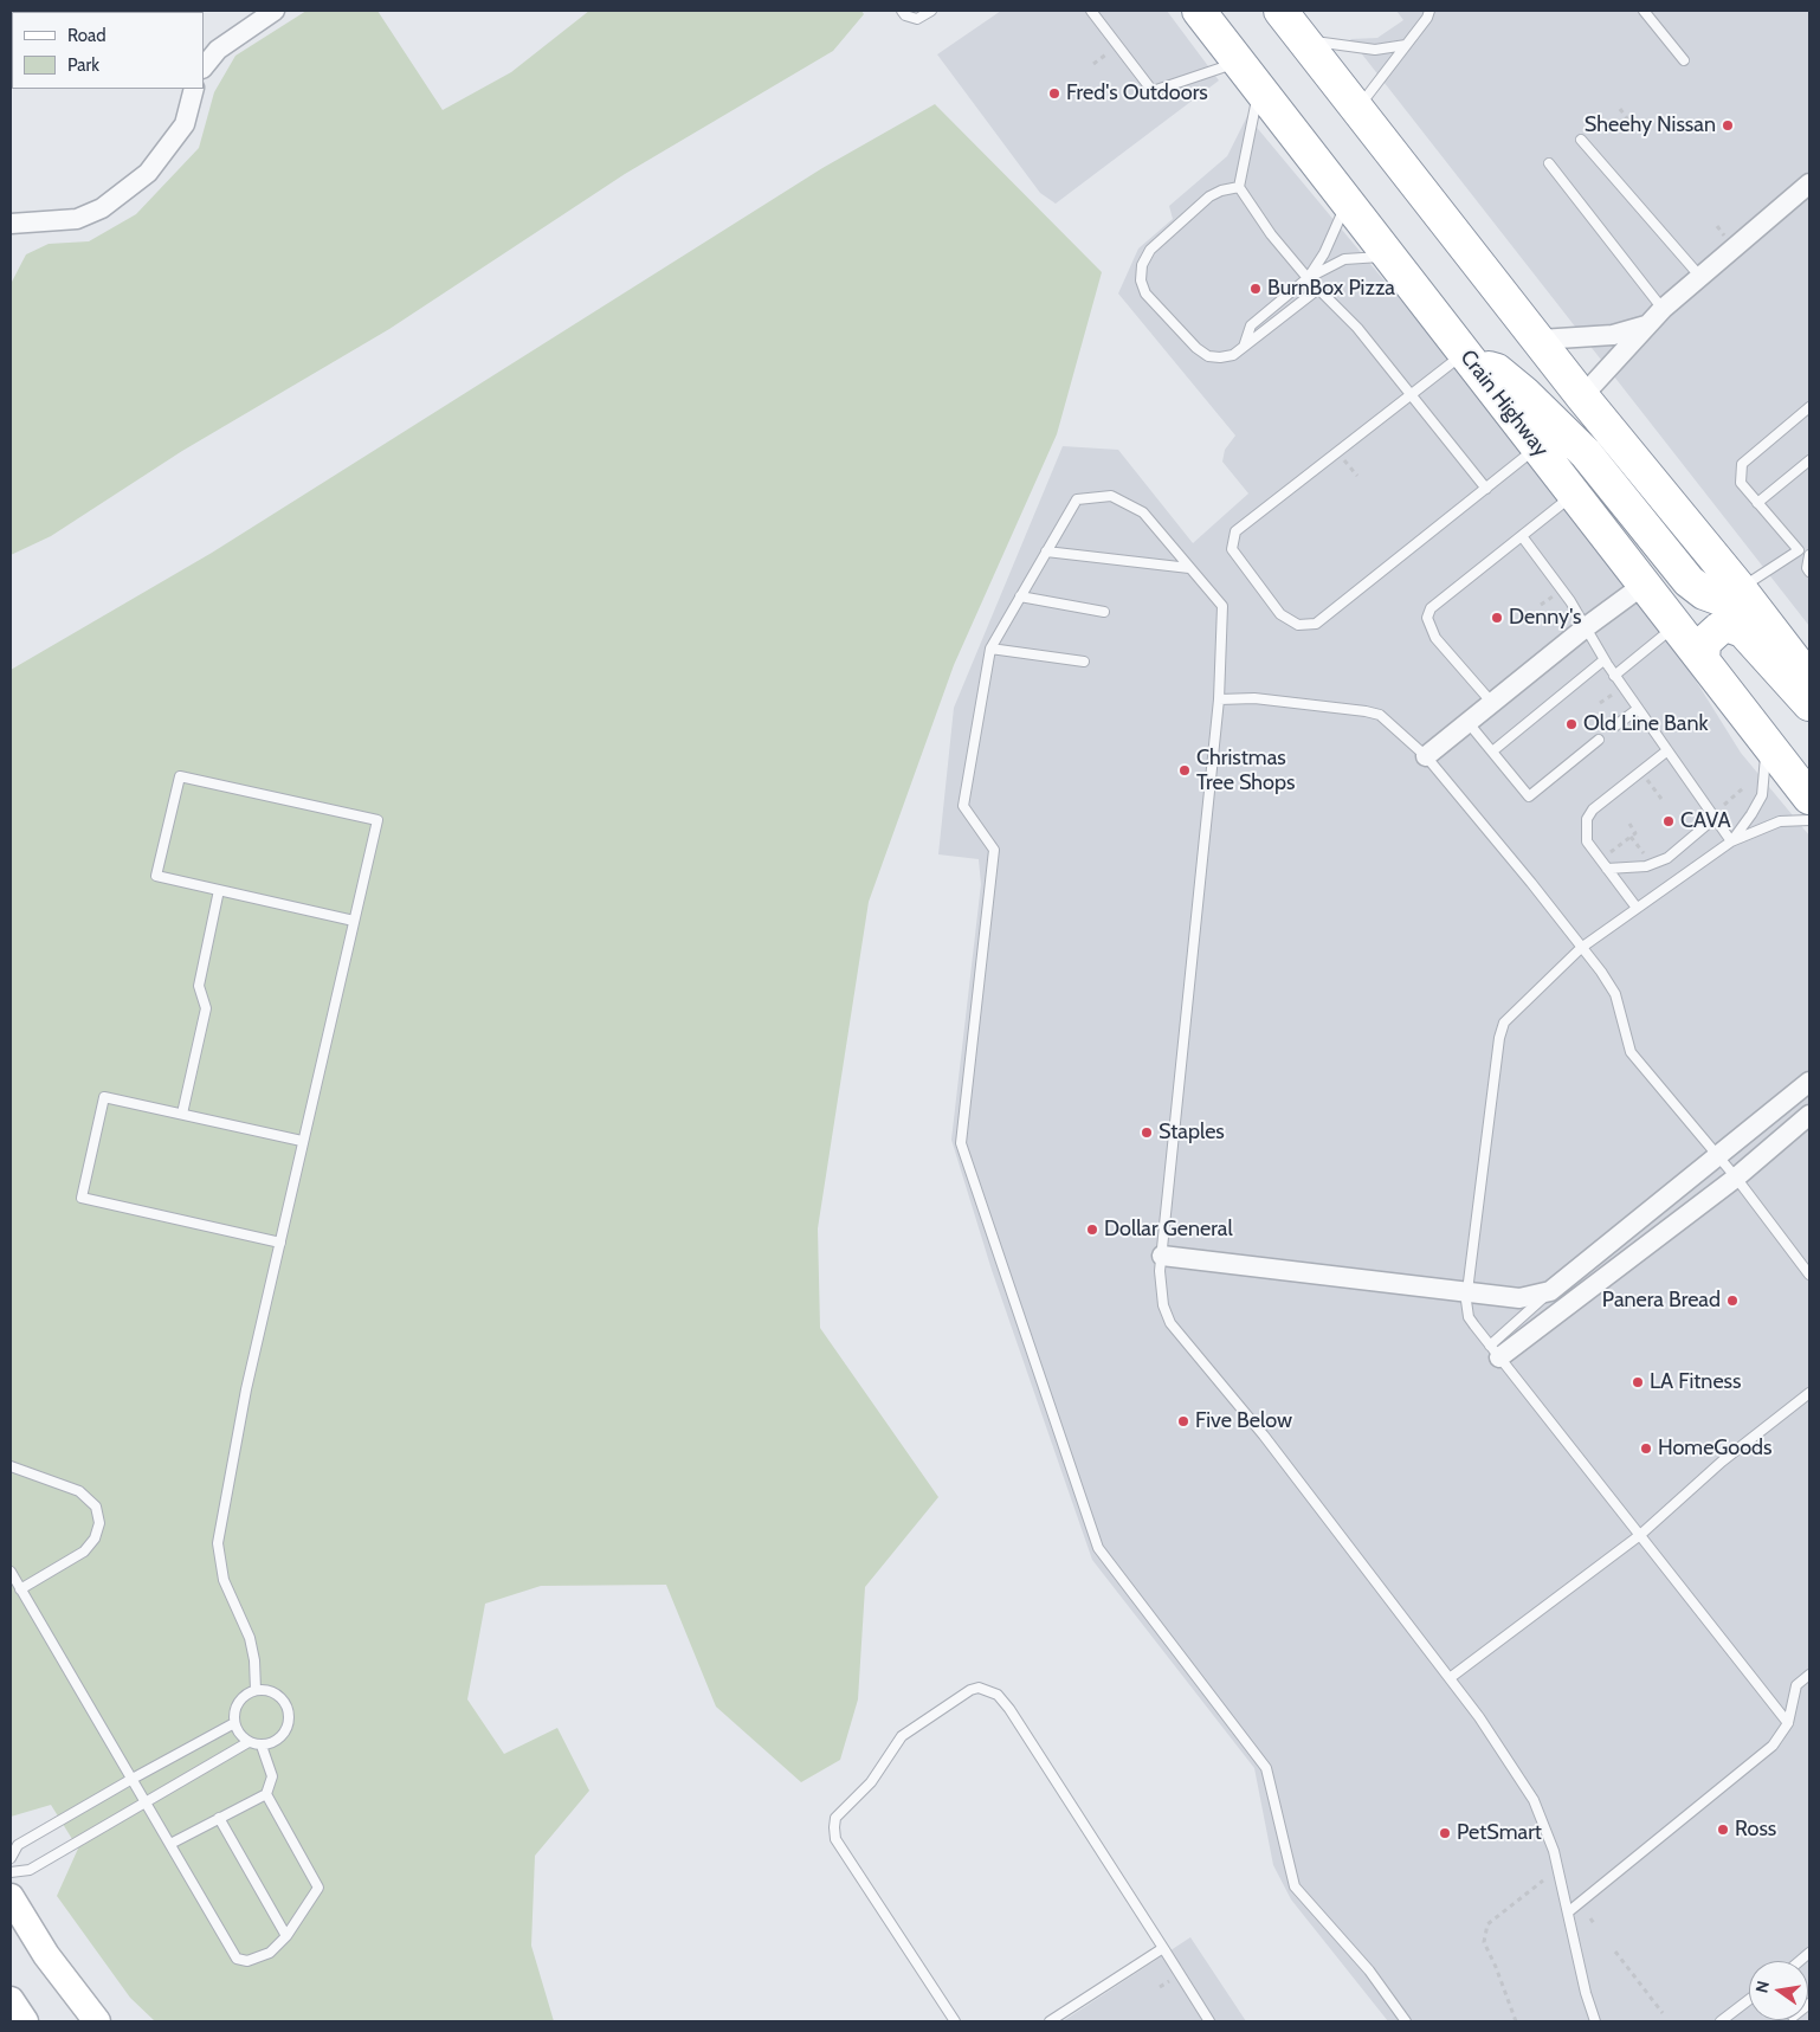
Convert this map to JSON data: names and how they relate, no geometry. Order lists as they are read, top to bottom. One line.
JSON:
{"streets":{"highway":["Crain Highway"]},"places":["Fred's Outdoors","Sheehy Nissan","BurnBox Pizza","Denny's","Old Line Bank","Christmas Tree Shops","CAVA","Staples","Dollar General","Panera Bread","LA Fitness","Five Below","HomeGoods","Ross","PetSmart"],"legend":["Road","Park"],"north":"left"}
